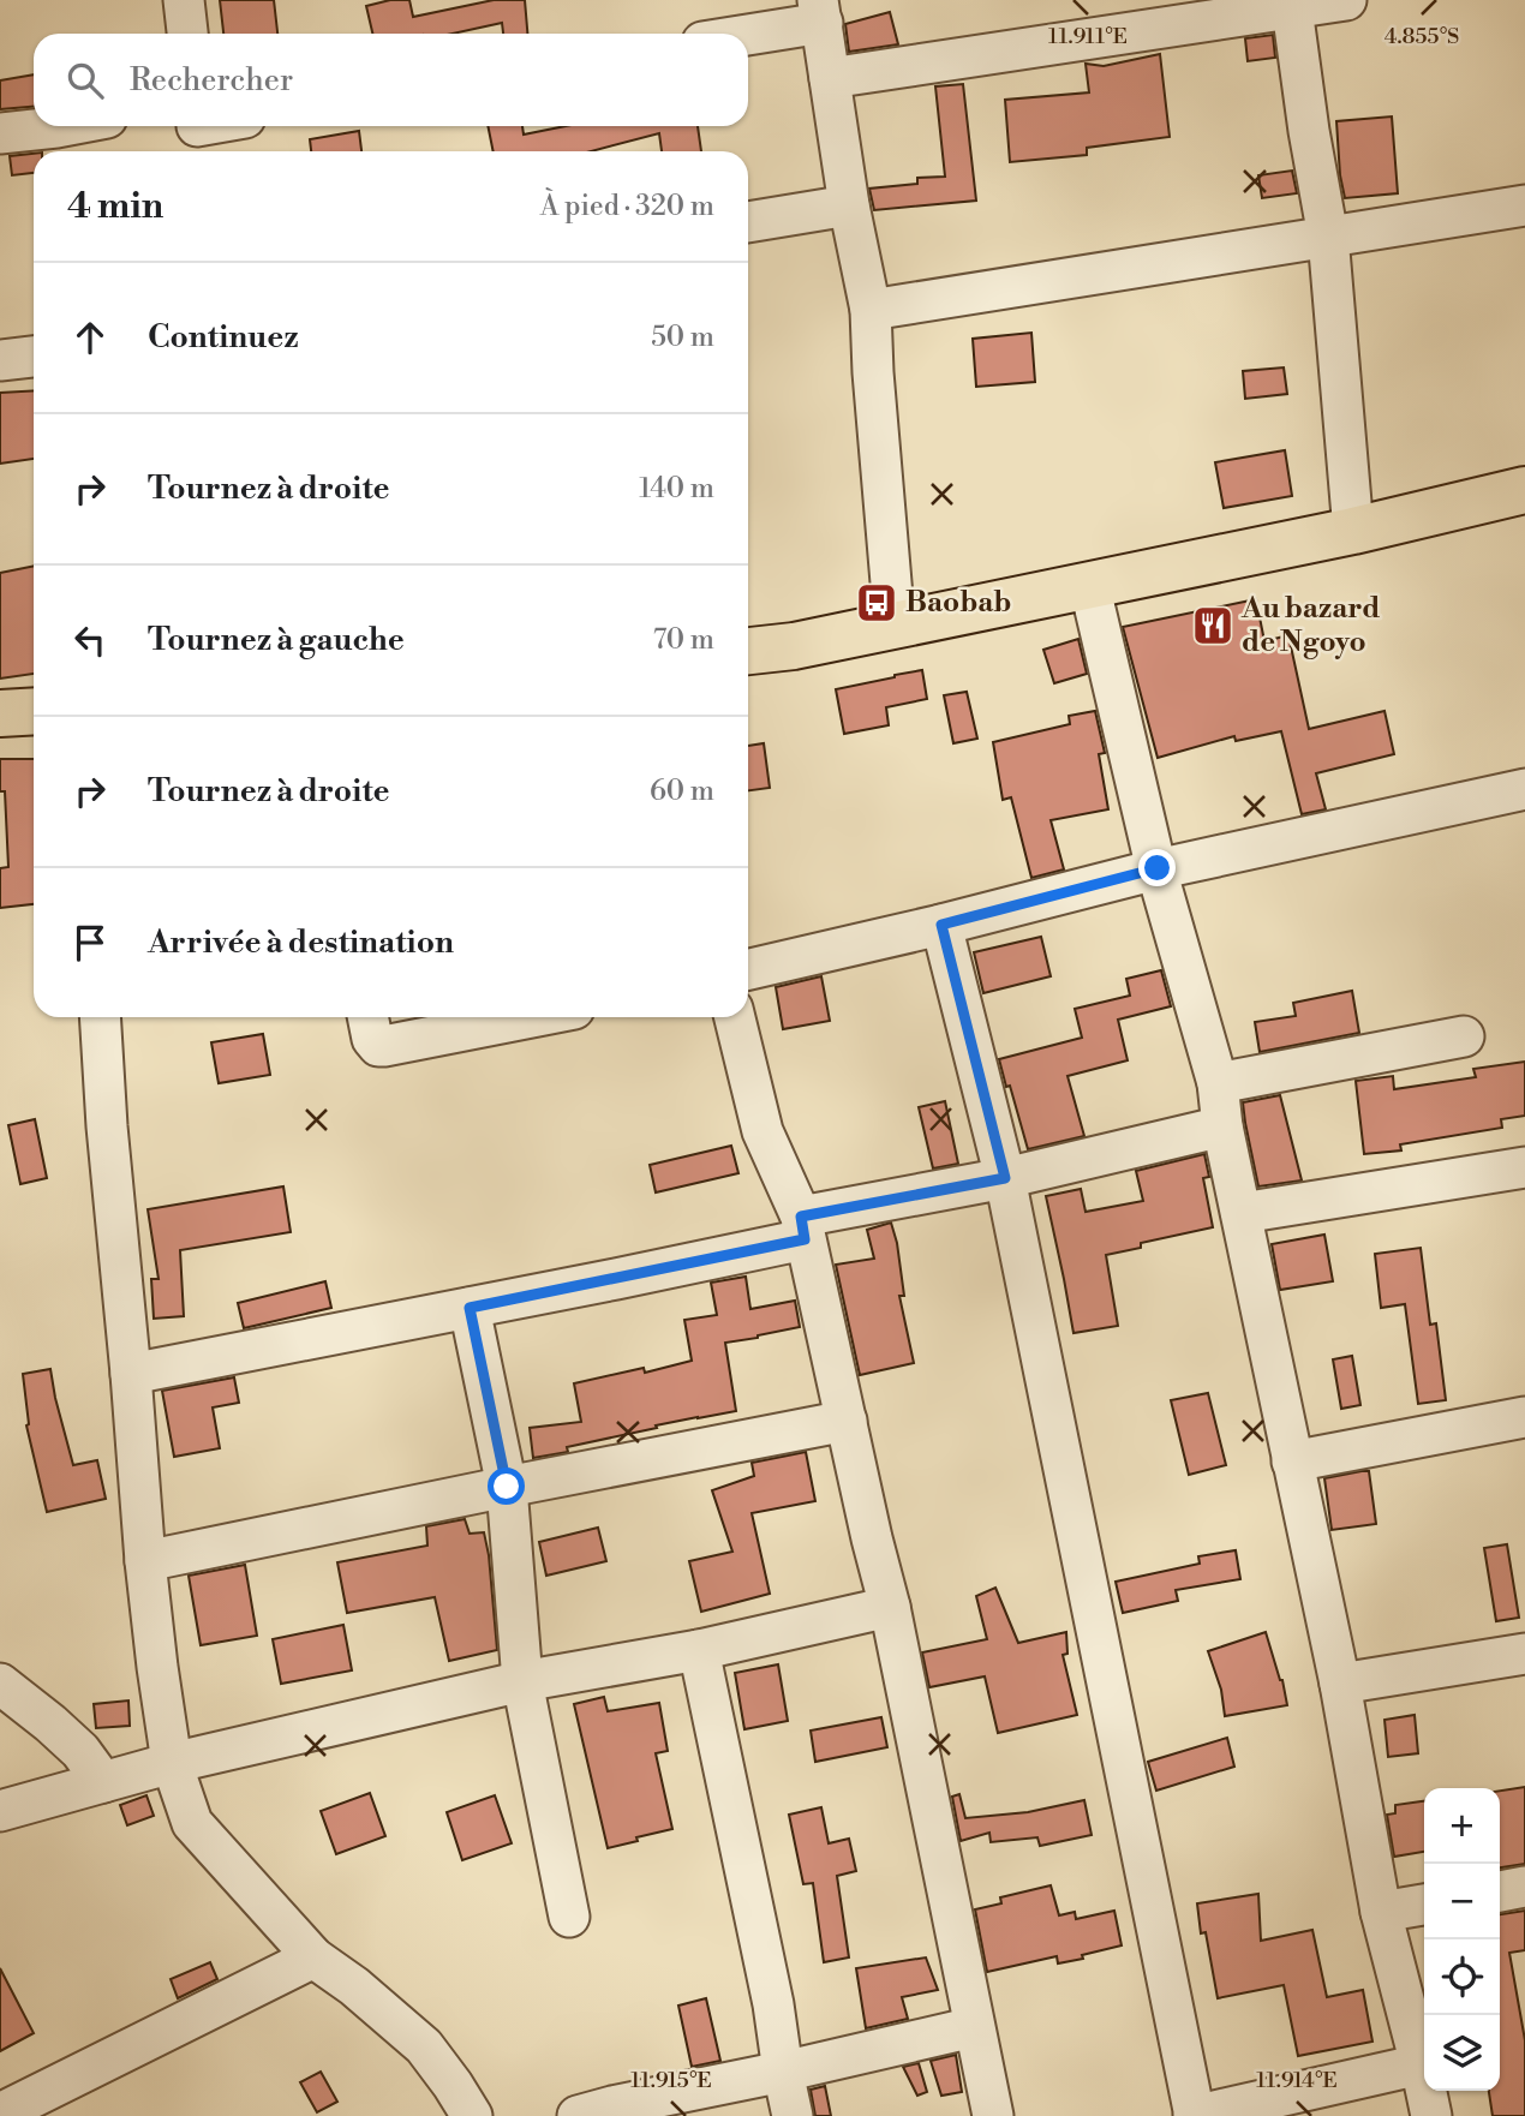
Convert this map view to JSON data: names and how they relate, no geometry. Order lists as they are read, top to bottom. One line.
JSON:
{"places":{"bus stop":["Baobab"],"restaurant":["Au bazard de Ngoyo"]},"page":{"search":"Rechercher","heading":["4 min","À pied · 320 m"],"list":[["Continuez","50 m"],["Tournez à droite","140 m"],["Tournez à gauche","70 m"],["Tournez à droite","60 m"],"Arrivée à destination"],"map_buttons":["+","−"]},"coordinates":["11.911°E","4.855°S","11.915°E","11.914°E"]}
